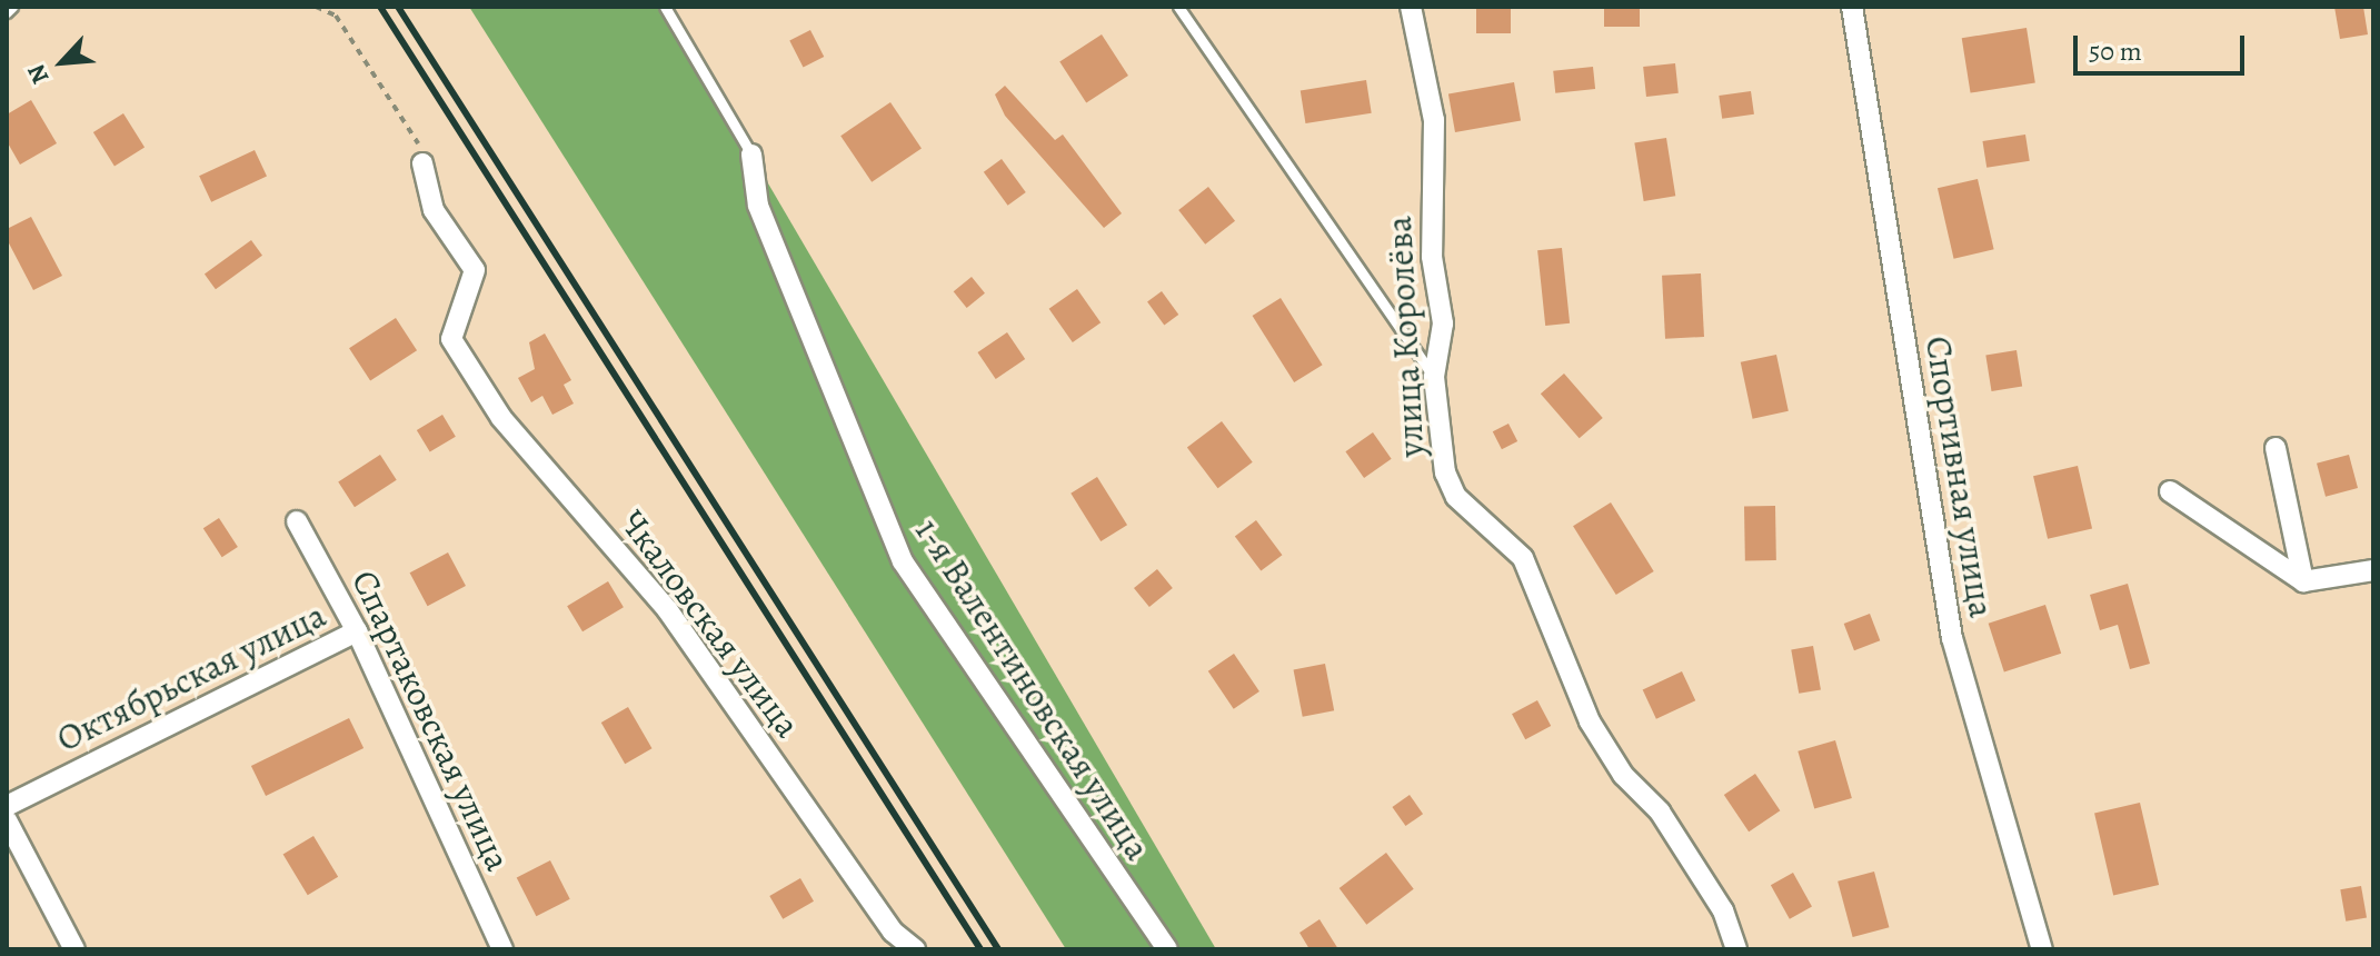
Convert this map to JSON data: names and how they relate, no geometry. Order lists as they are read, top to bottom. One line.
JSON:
{"streets":{"street":["улица Королёва","Спортивная улица","Чкаловская улица","Октябрьская улица","1-я Валентиновская улица","Спартаковская улица"]},"crossings":[["Октябрьская улица","Спартаковская улица"]],"scale_bar":"50 m","north":"bottom left"}
